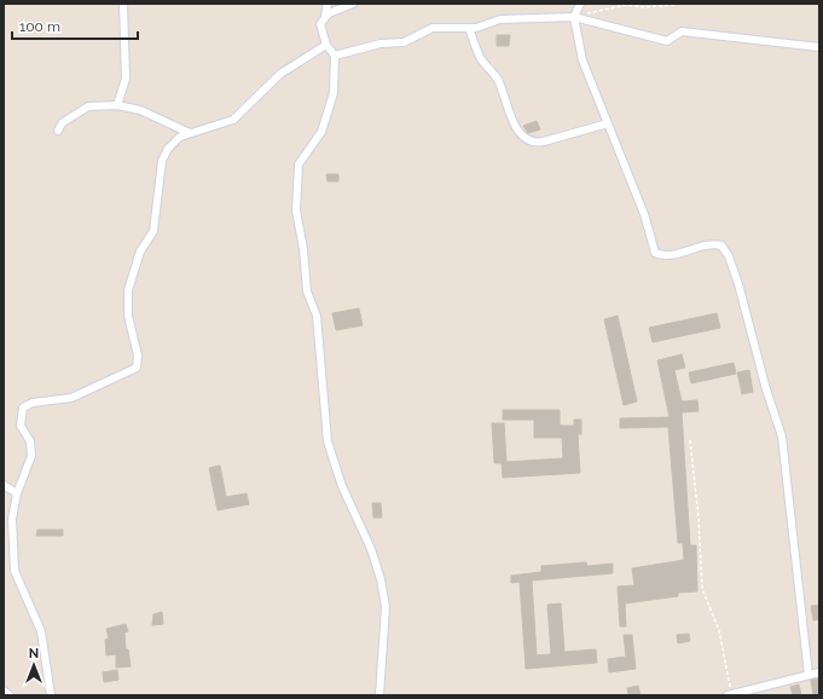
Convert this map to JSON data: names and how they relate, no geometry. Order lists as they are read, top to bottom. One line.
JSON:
{"scale_bar":"100 m","north":"top"}
